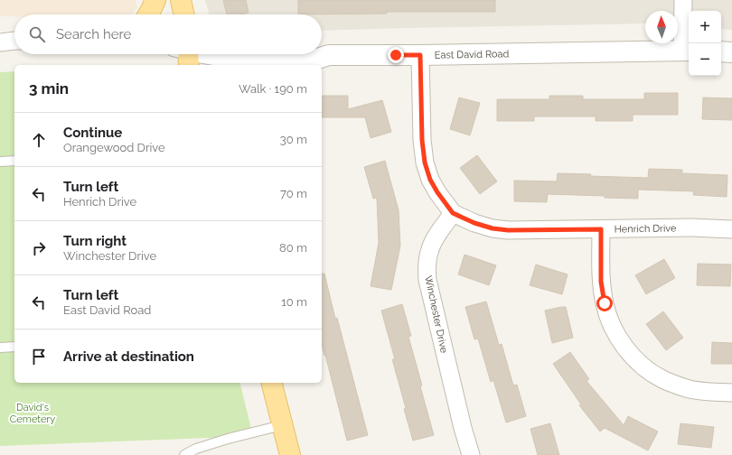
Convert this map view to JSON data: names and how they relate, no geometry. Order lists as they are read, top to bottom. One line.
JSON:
{"streets":{"street":["East David Road","Henrich Drive","Winchester Drive"]},"crossings":[["Henrich Drive","Winchester Drive"]],"parks":["David's Cemetery"],"north":"top","page":{"map_buttons":["+","−"],"search":"Search here","heading":["3 min","Walk · 190 m"],"list":[["Continue","Orangewood Drive","30 m"],["Turn left","Henrich Drive","70 m"],["Turn right","Winchester Drive","80 m"],["Turn left","East David Road","10 m"],"Arrive at destination"]}}
